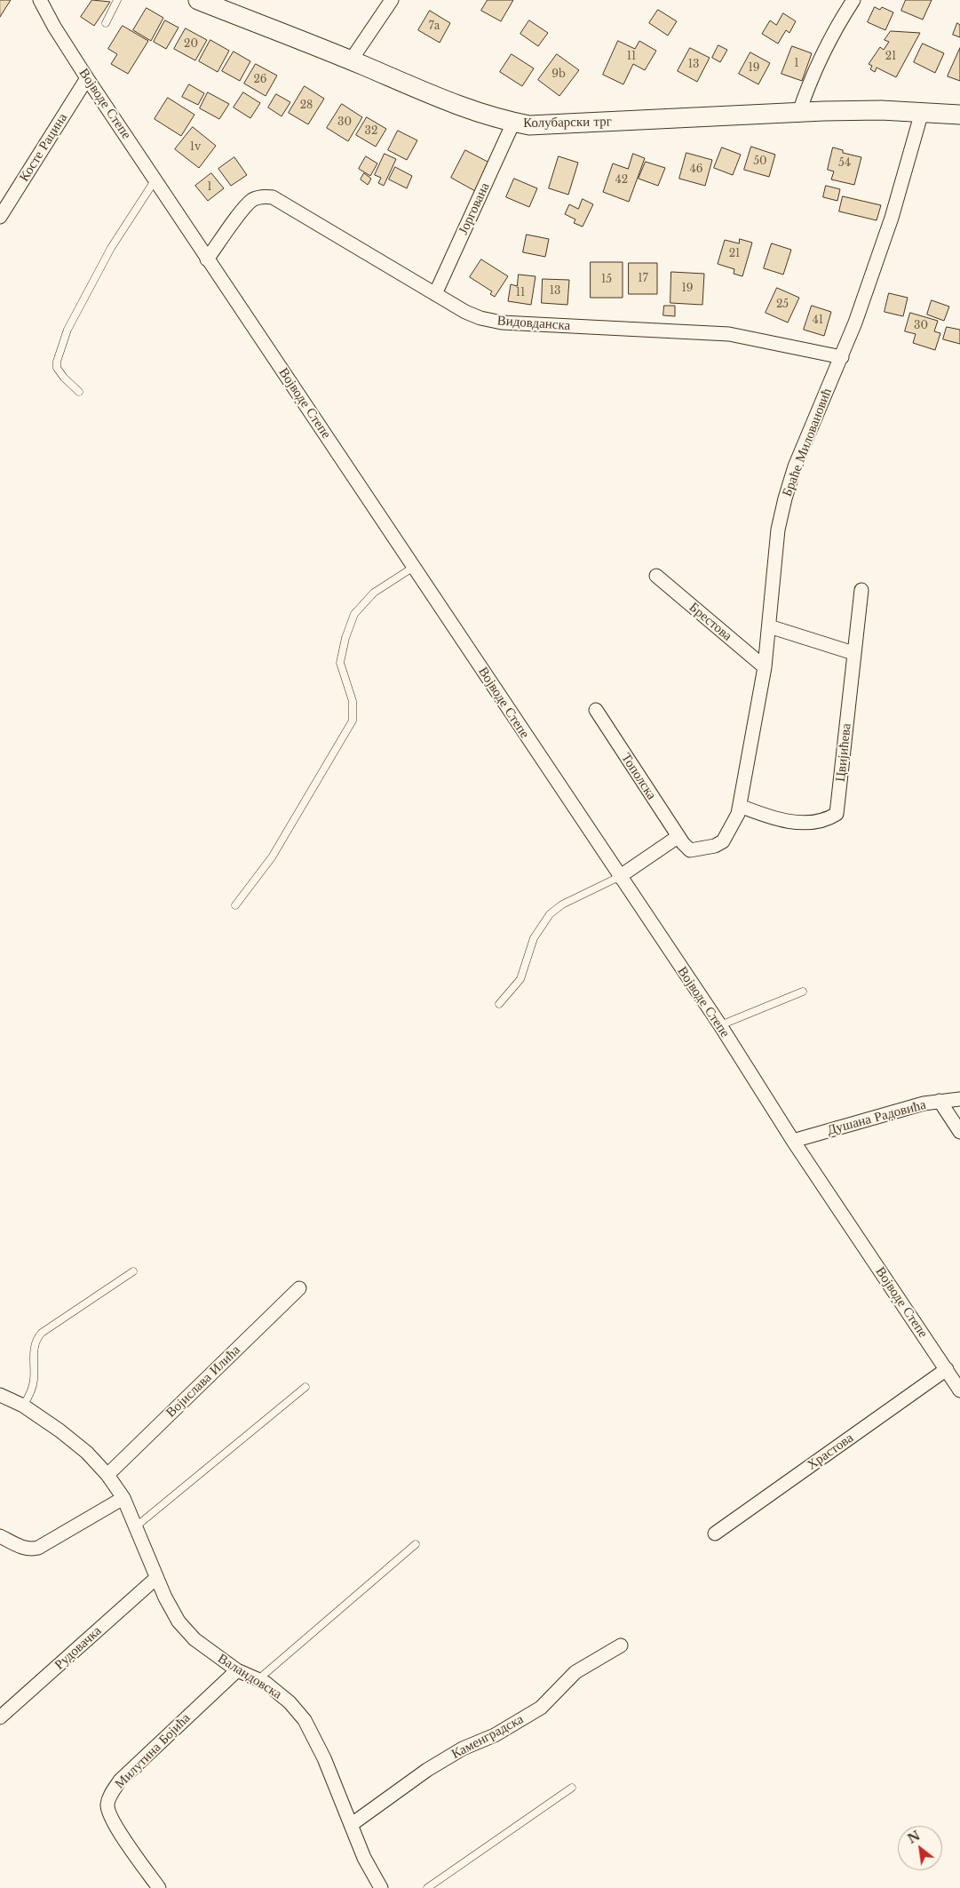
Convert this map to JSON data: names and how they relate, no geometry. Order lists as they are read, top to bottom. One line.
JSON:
{"streets":{"street":["Војводе Степе","Колубарски трг","Косте Рацина","Јоргована","Видовданска","Браће Миловановић","Брестова","Цвијићева","Тополска","Душана Радовића","Војислава Илића","Храстова","Рудовачка","Валандовска","Каменградска","Милутина Бојића"]},"crossings":[["Војводе Степе","Косте Рацина"],["Војводе Степе","Видовданска"],["Војводе Степе","Душана Радовића"],["Војводе Степе","Храстова"],["Колубарски трг","Јоргована"],["Колубарски трг","Браће Миловановић"],["Јоргована","Видовданска"],["Видовданска","Браће Миловановић"],["Браће Миловановић","Брестова"],["Браће Миловановић","Цвијићева"],["Браће Миловановић","Тополска"],["Војислава Илића","Валандовска"],["Рудовачка","Валандовска"],["Валандовска","Каменградска"],["Валандовска","Милутина Бојића"]],"house_numbers":["7a","20","11","21","1","13","19","9b","26","28","30","32","1v","50","54","46","42","1","21","17","15","19","13","11","25","41","30"],"north":"top left"}
